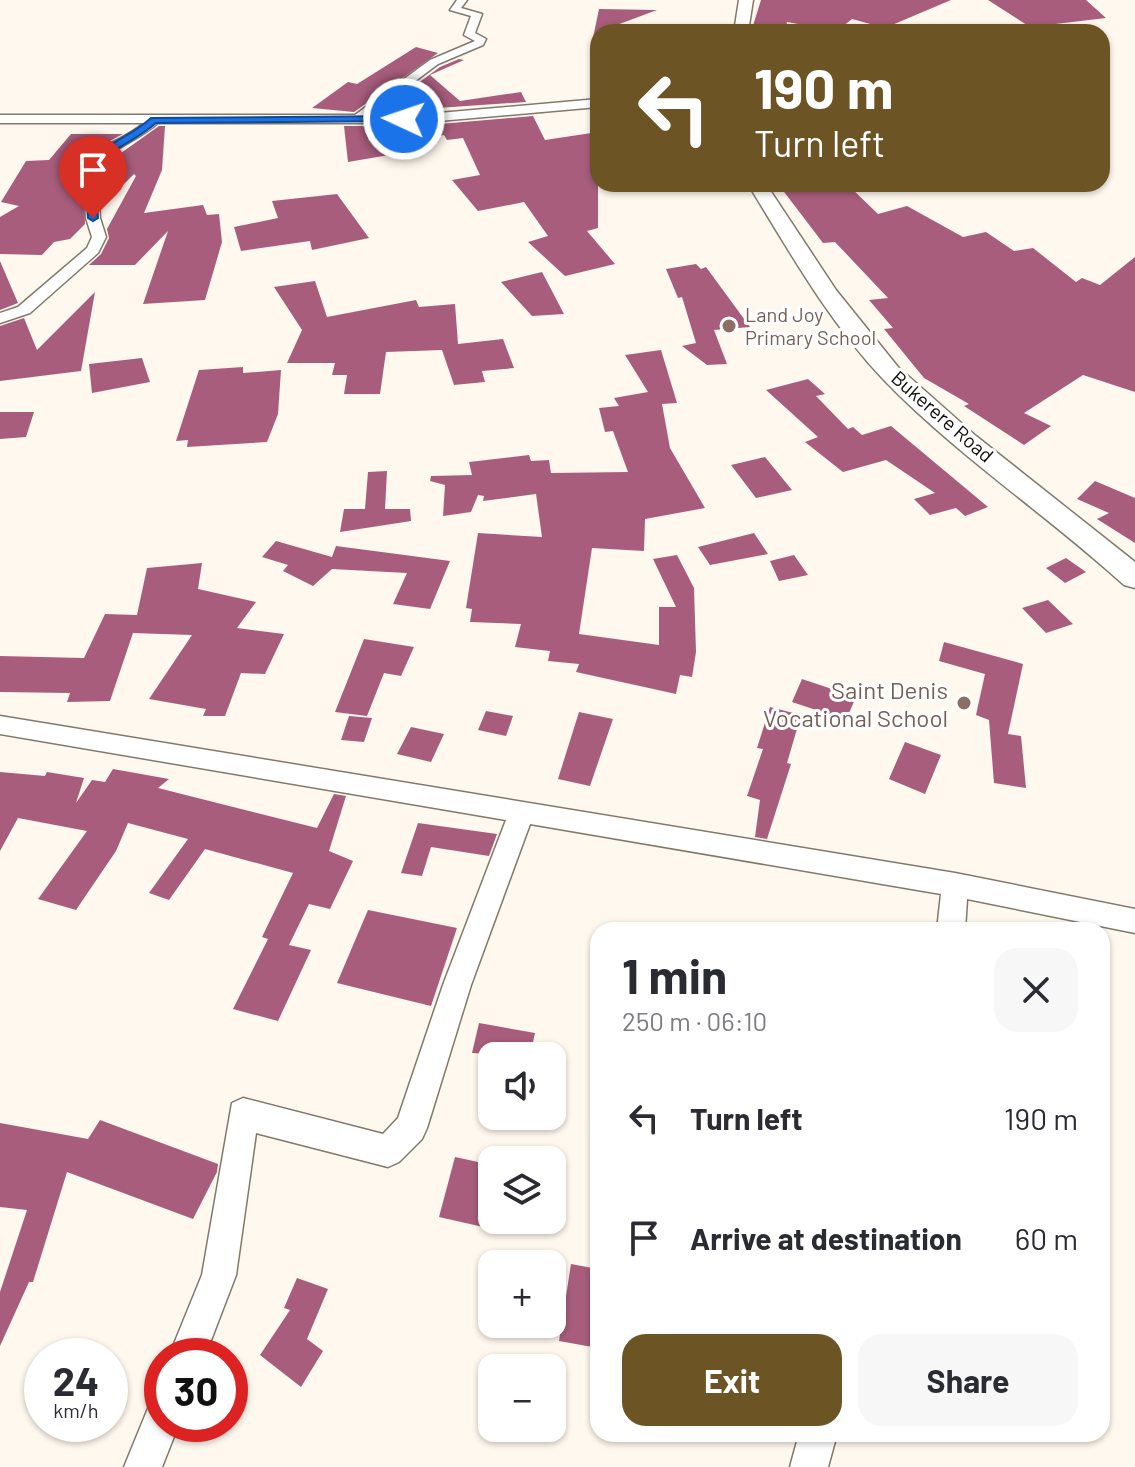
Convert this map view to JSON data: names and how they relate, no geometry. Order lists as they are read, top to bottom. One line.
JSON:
{"streets":{"street":["Bukerere Road"]},"places":["Land Joy Primary School","Saint Denis Vocational School"],"page":{"turn":["190 m","Turn left"],"heading":["1 min","250 m · 06:10"],"map_buttons":["+","−"],"list":[{"name":"Turn left","value":"190 m"},{"name":"Arrive at destination","value":"60 m"}],"buttons":["Exit","Share"],"speed":"24 km/h","limit":"30"}}
